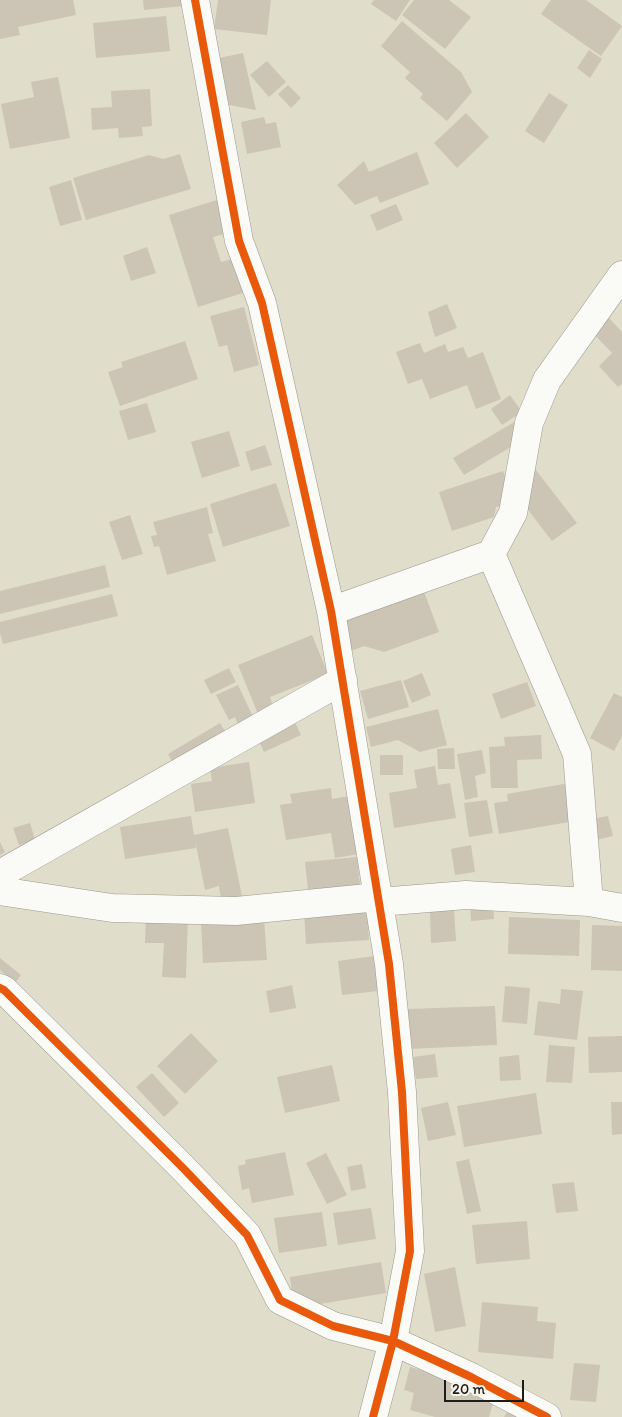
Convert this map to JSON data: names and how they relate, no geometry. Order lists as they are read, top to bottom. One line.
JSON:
{"scale_bar":"20 m"}
